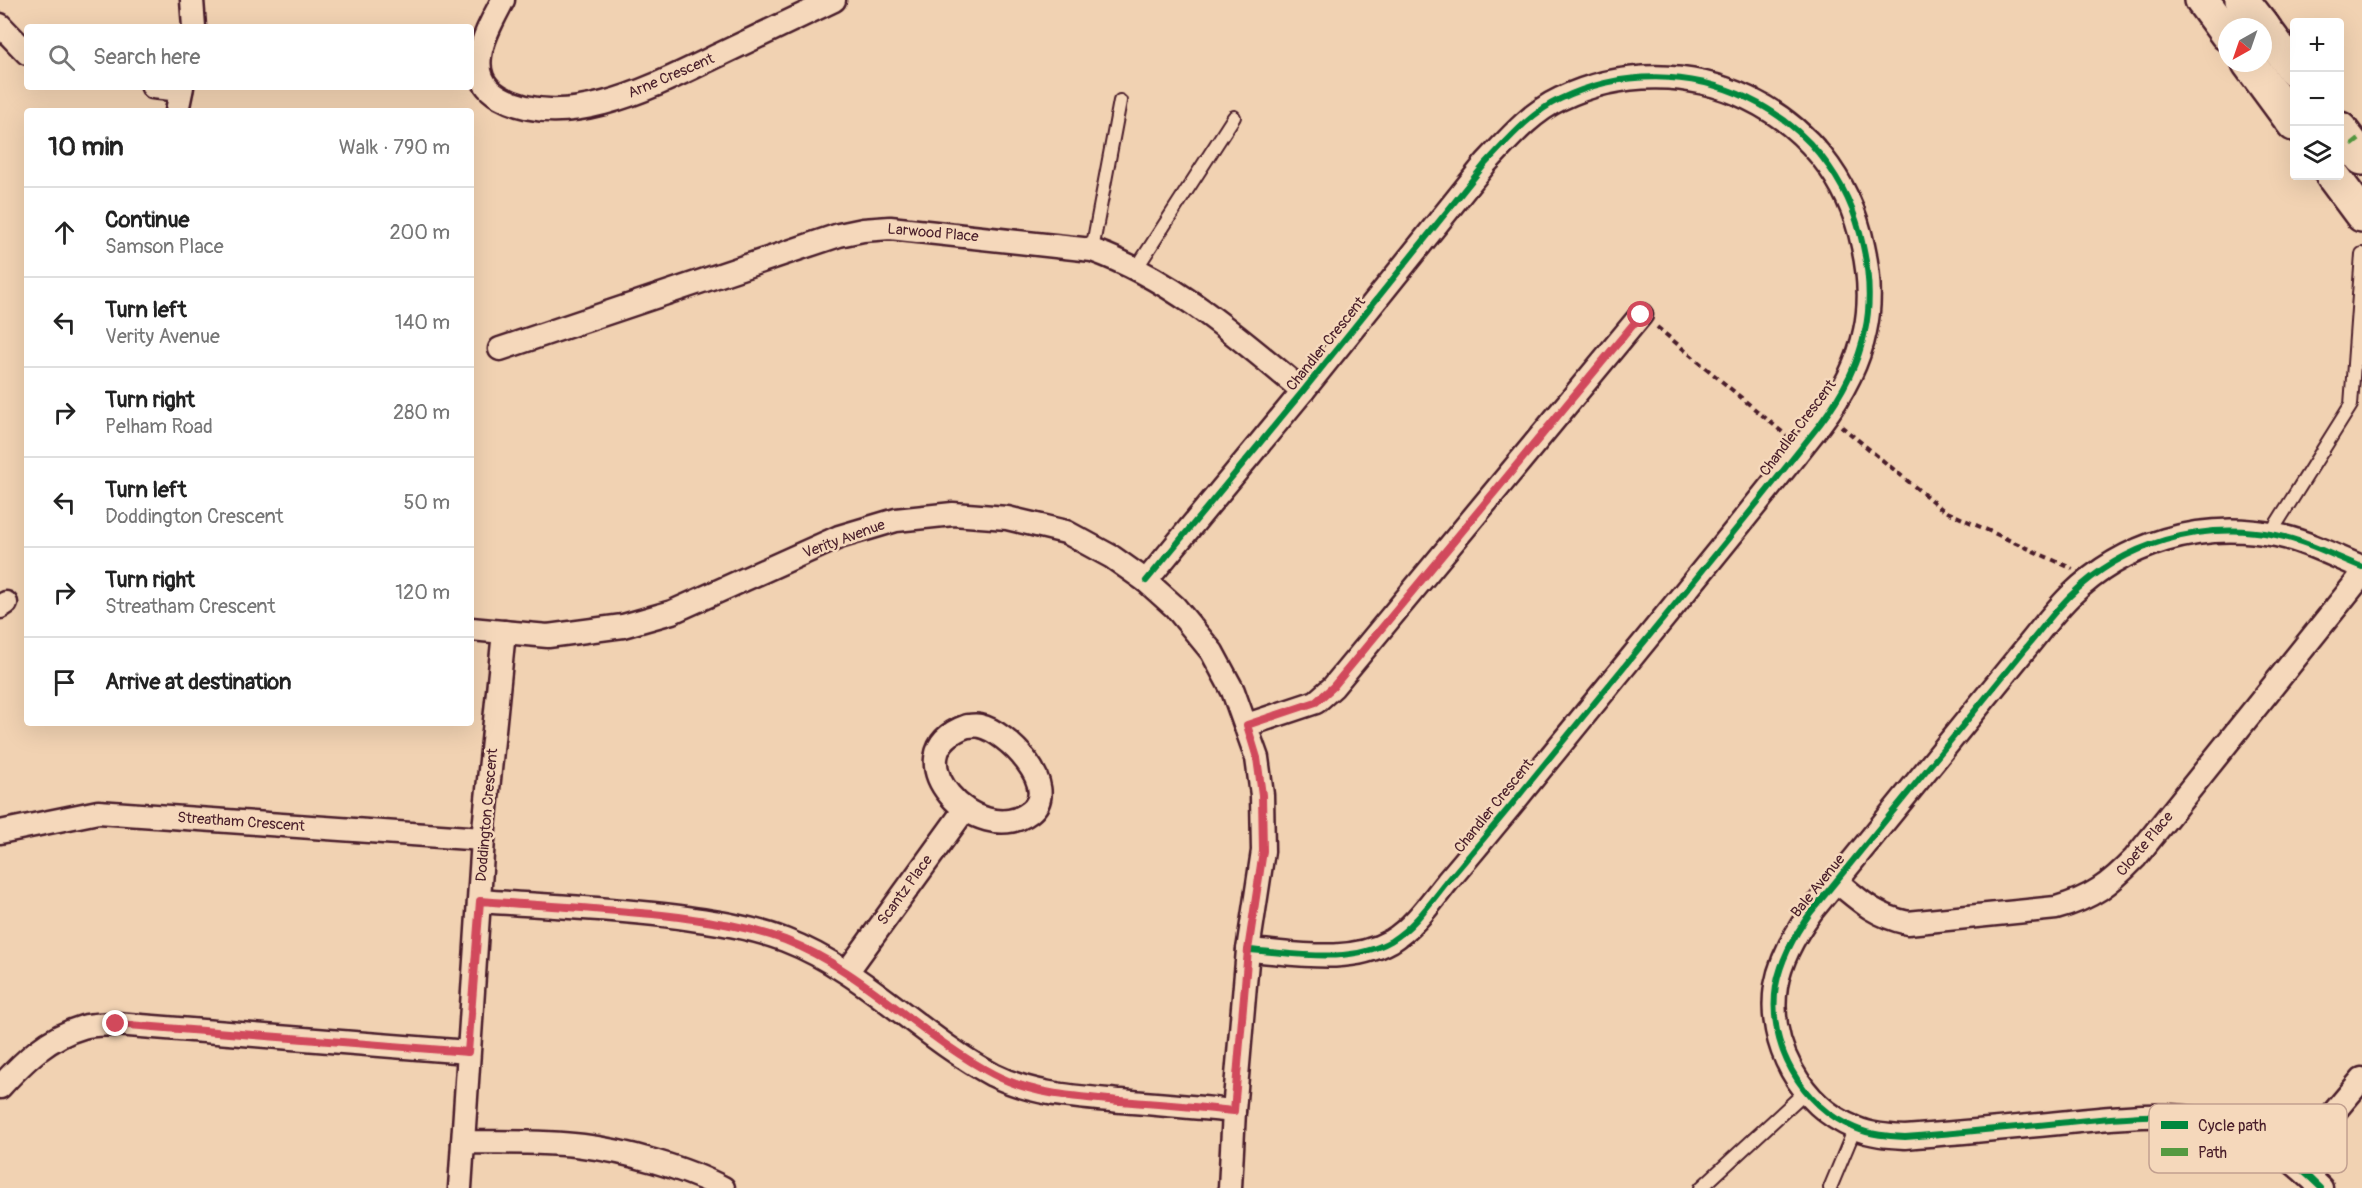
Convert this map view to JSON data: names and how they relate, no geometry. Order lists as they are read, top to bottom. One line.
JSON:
{"streets":{"street":["Arne Crescent","Larwood Place","Chandler Crescent","Verity Avenue","Doddington Crescent","Streatham Crescent","Cloete Place","Bale Avenue","Scantz Place"]},"crossings":[["Larwood Place","Chandler Crescent"],["Chandler Crescent","Verity Avenue"],["Verity Avenue","Doddington Crescent"],["Doddington Crescent","Streatham Crescent"],["Cloete Place","Bale Avenue"]],"legend":["Cycle path","Path"],"north":"bottom left","page":{"map_buttons":["+","−"],"search":"Search here","heading":["10 min","Walk · 790 m"],"list":[["Continue","Samson Place","200 m"],["Turn left","Verity Avenue","140 m"],["Turn right","Pelham Road","280 m"],["Turn left","Doddington Crescent","50 m"],["Turn right","Streatham Crescent","120 m"],"Arrive at destination"]}}
